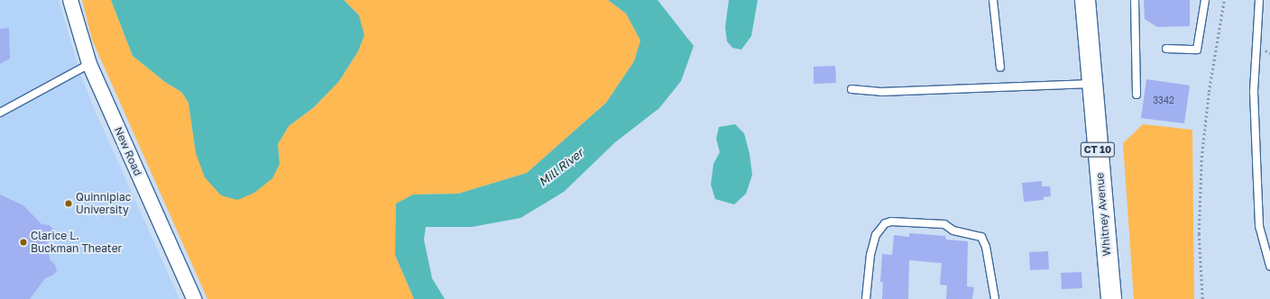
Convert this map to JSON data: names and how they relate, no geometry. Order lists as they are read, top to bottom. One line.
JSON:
{"streets":{"highway":["CT 10","Whitney Avenue"],"street":["New Road"]},"water":["Mill River"],"places":["Quinnipiac University","Clarice L. Buckman Theater"],"house_numbers":["3342"]}
